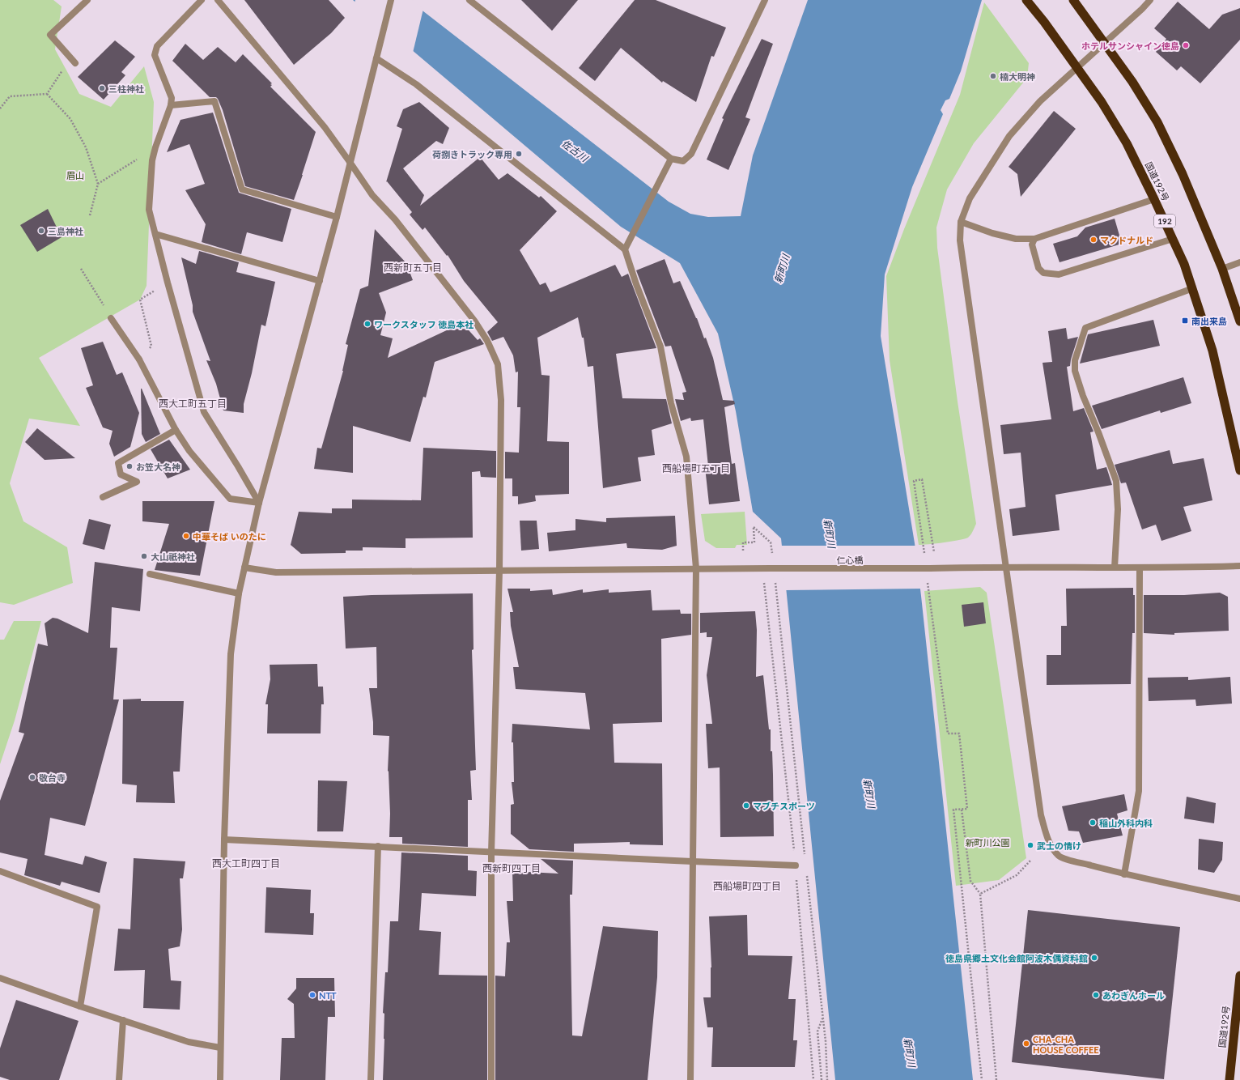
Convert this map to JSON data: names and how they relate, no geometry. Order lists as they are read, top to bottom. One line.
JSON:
{"streets":{"highway":["国道192号","192"],"street":["仁心橋"]},"districts":["西新町五丁目","西大工町五丁目","西船場町五丁目","西大工町四丁目","西新町四丁目","西船場町四丁目"],"water":["佐古川","新町川"],"parks":["眉山","新町川公園"],"places":{"other":["ホテルサンシャイン徳島","楠大明神","三柱神社","荷捌きトラック専用","三島神社","マクドナルド","ワークスタッフ 徳島本社","お笠大名神","中華そば いのたに","大山祇神社","敬台寺","マブチスポーツ","稲山外科内科","武士の情け","徳島県郷土文化会館阿波木偶資料館","NTT","あわぎんホール","CHA-CHA HOUSE COFFEE"],"transit":["南出来島"]}}
